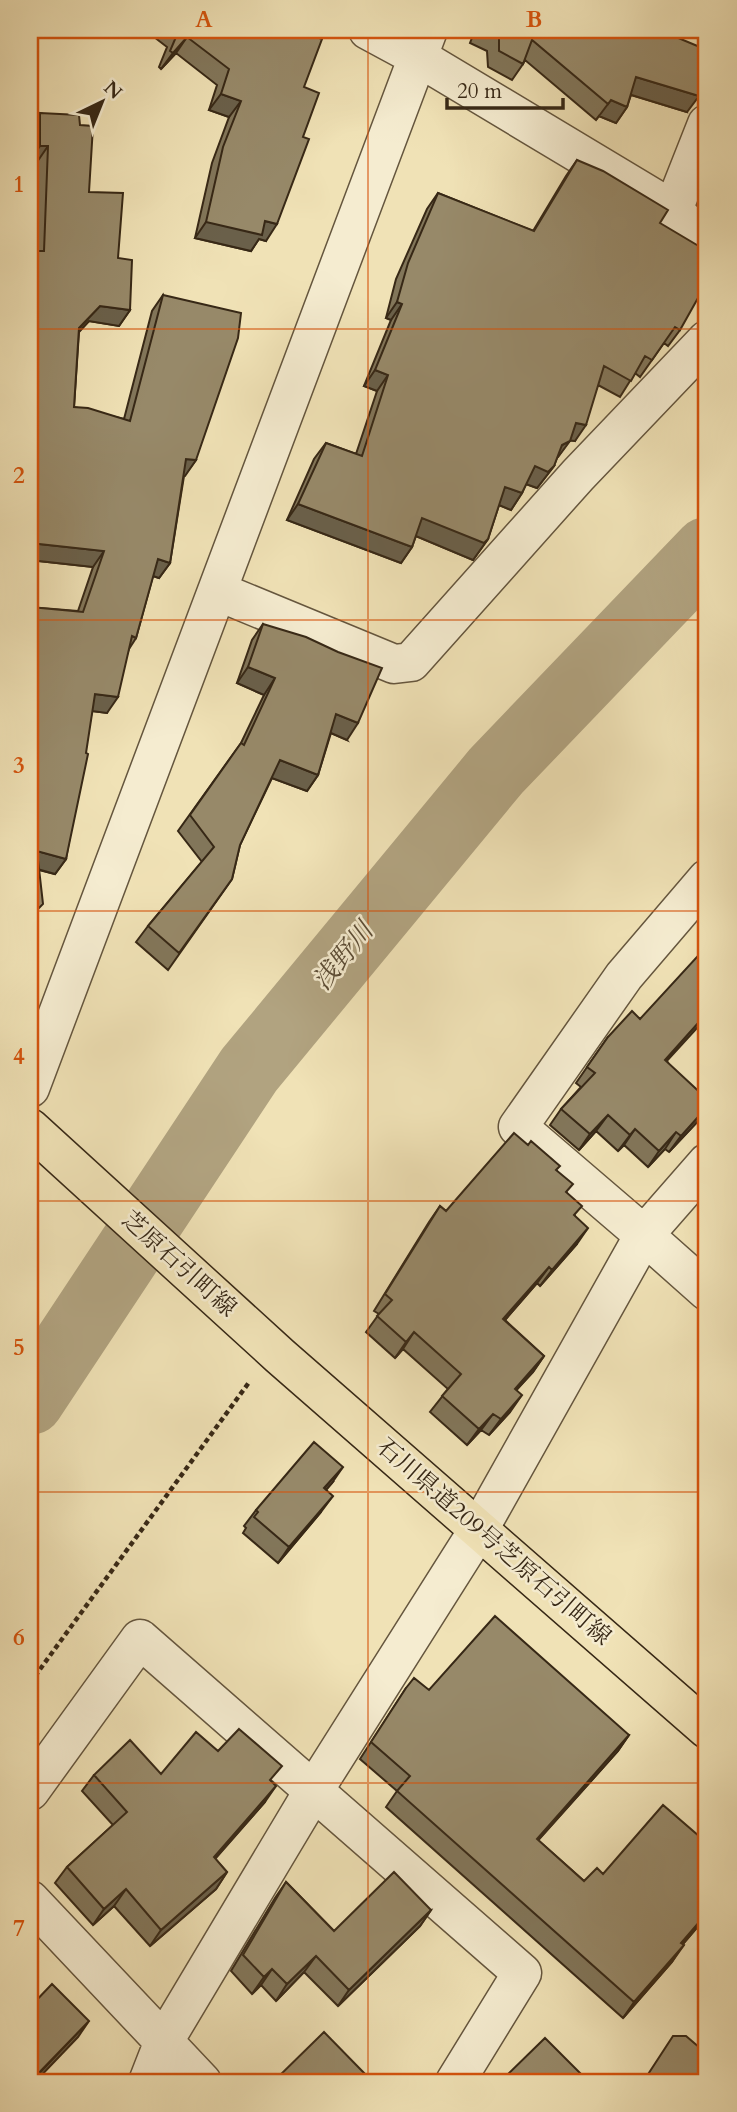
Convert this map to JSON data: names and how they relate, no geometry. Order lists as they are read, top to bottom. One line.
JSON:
{"streets":{"main road":["芝原石引町線","石川県道209号芝原石引町線"]},"crossings":[["芝原石引町線","石川県道209号芝原石引町線"]],"water":["浅野川"],"scale_bar":"20 m","north":"top right","grid":{"columns":["A","B"],"rows":["1","2","3","4","5","6","7"]}}
